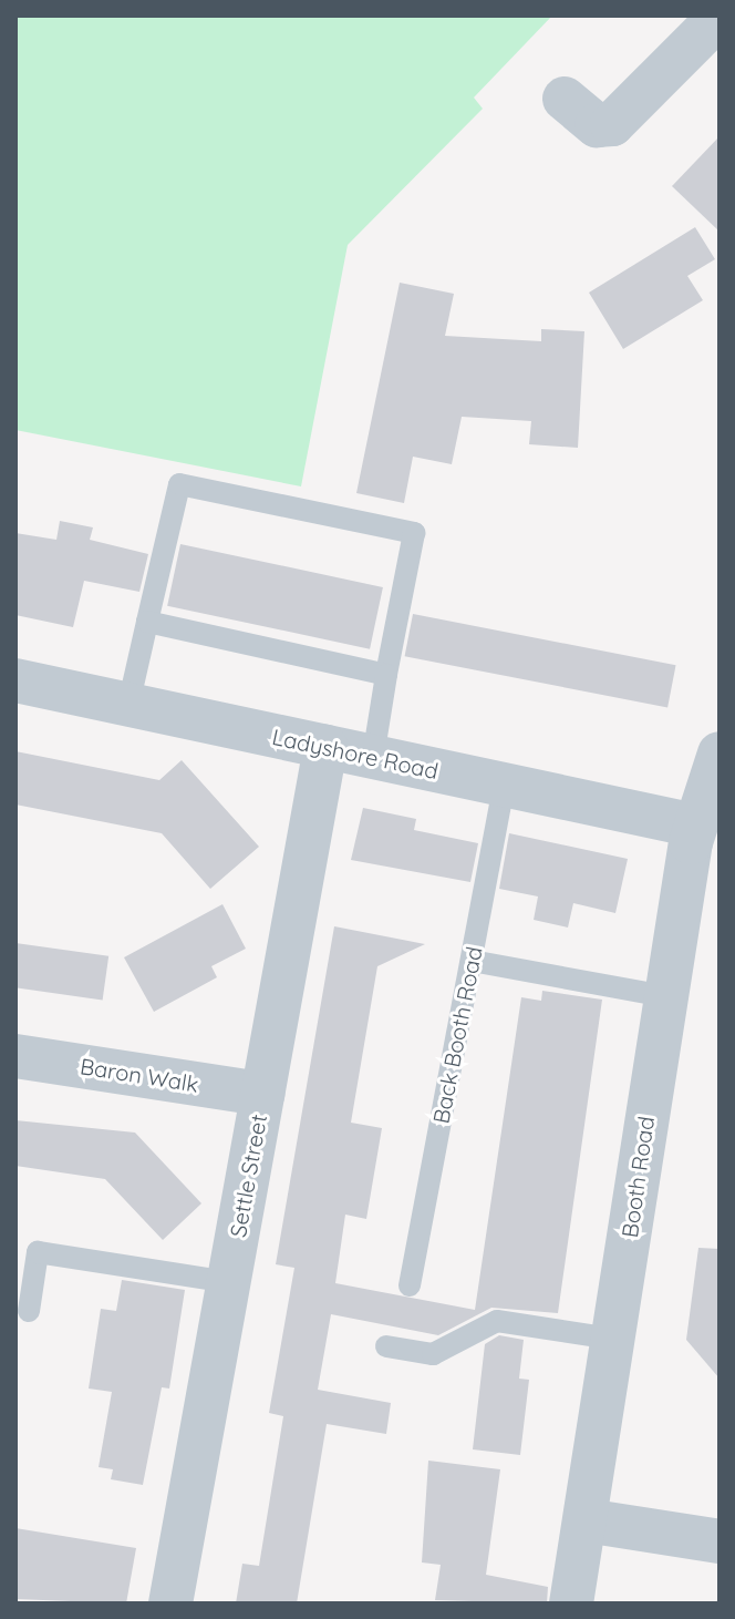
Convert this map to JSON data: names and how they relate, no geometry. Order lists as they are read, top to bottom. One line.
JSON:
{"streets":{"street":["Ladyshore Road","Baron Walk","Settle Street","Booth Road"],"lane":["Back Booth Road"]},"crossings":[["Ladyshore Road","Back Booth Road"],["Ladyshore Road","Settle Street"],["Ladyshore Road","Booth Road"],["Baron Walk","Settle Street"]]}
